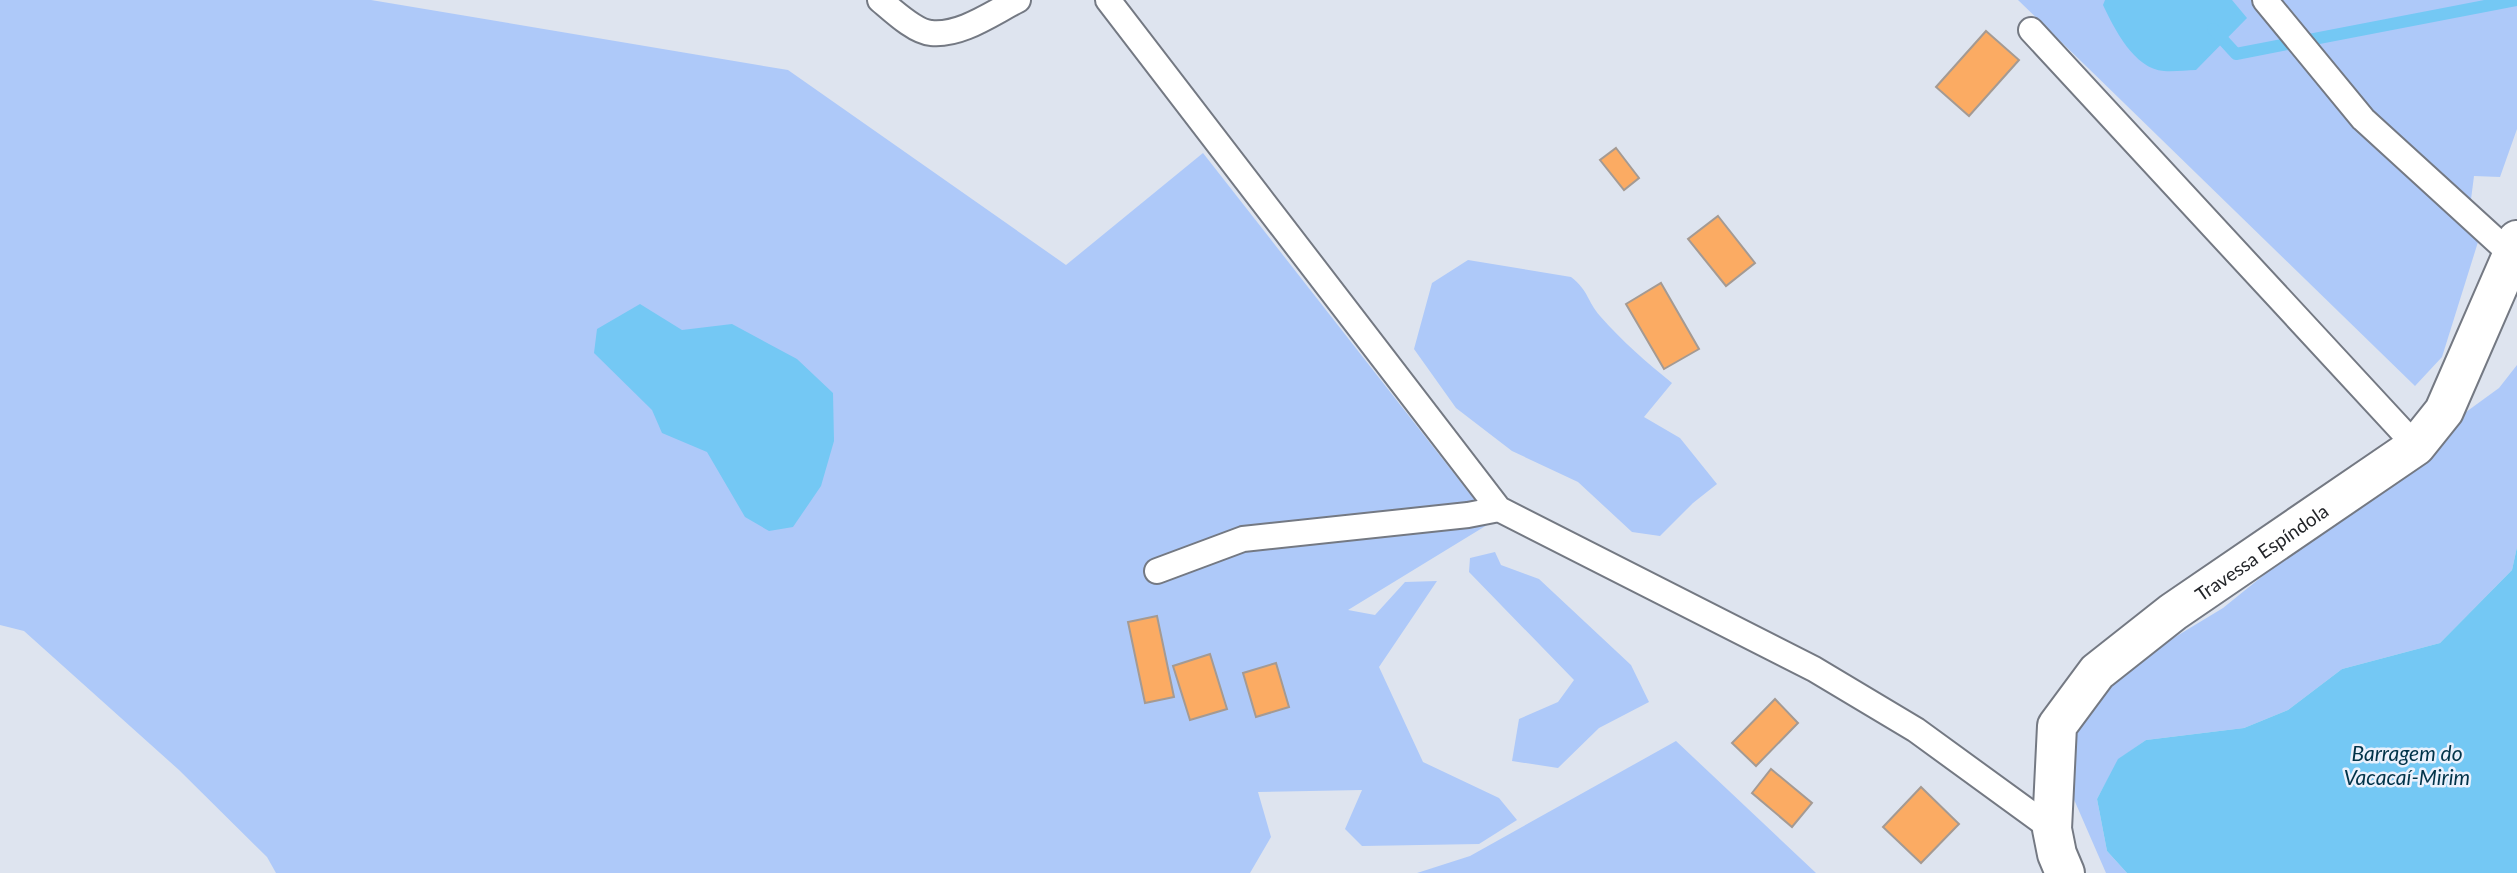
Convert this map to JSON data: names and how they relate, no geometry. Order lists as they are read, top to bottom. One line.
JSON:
{"streets":{"street":["Travessa Espíndola"]},"water":["Barragem do Vacacaí-Mirim"]}
